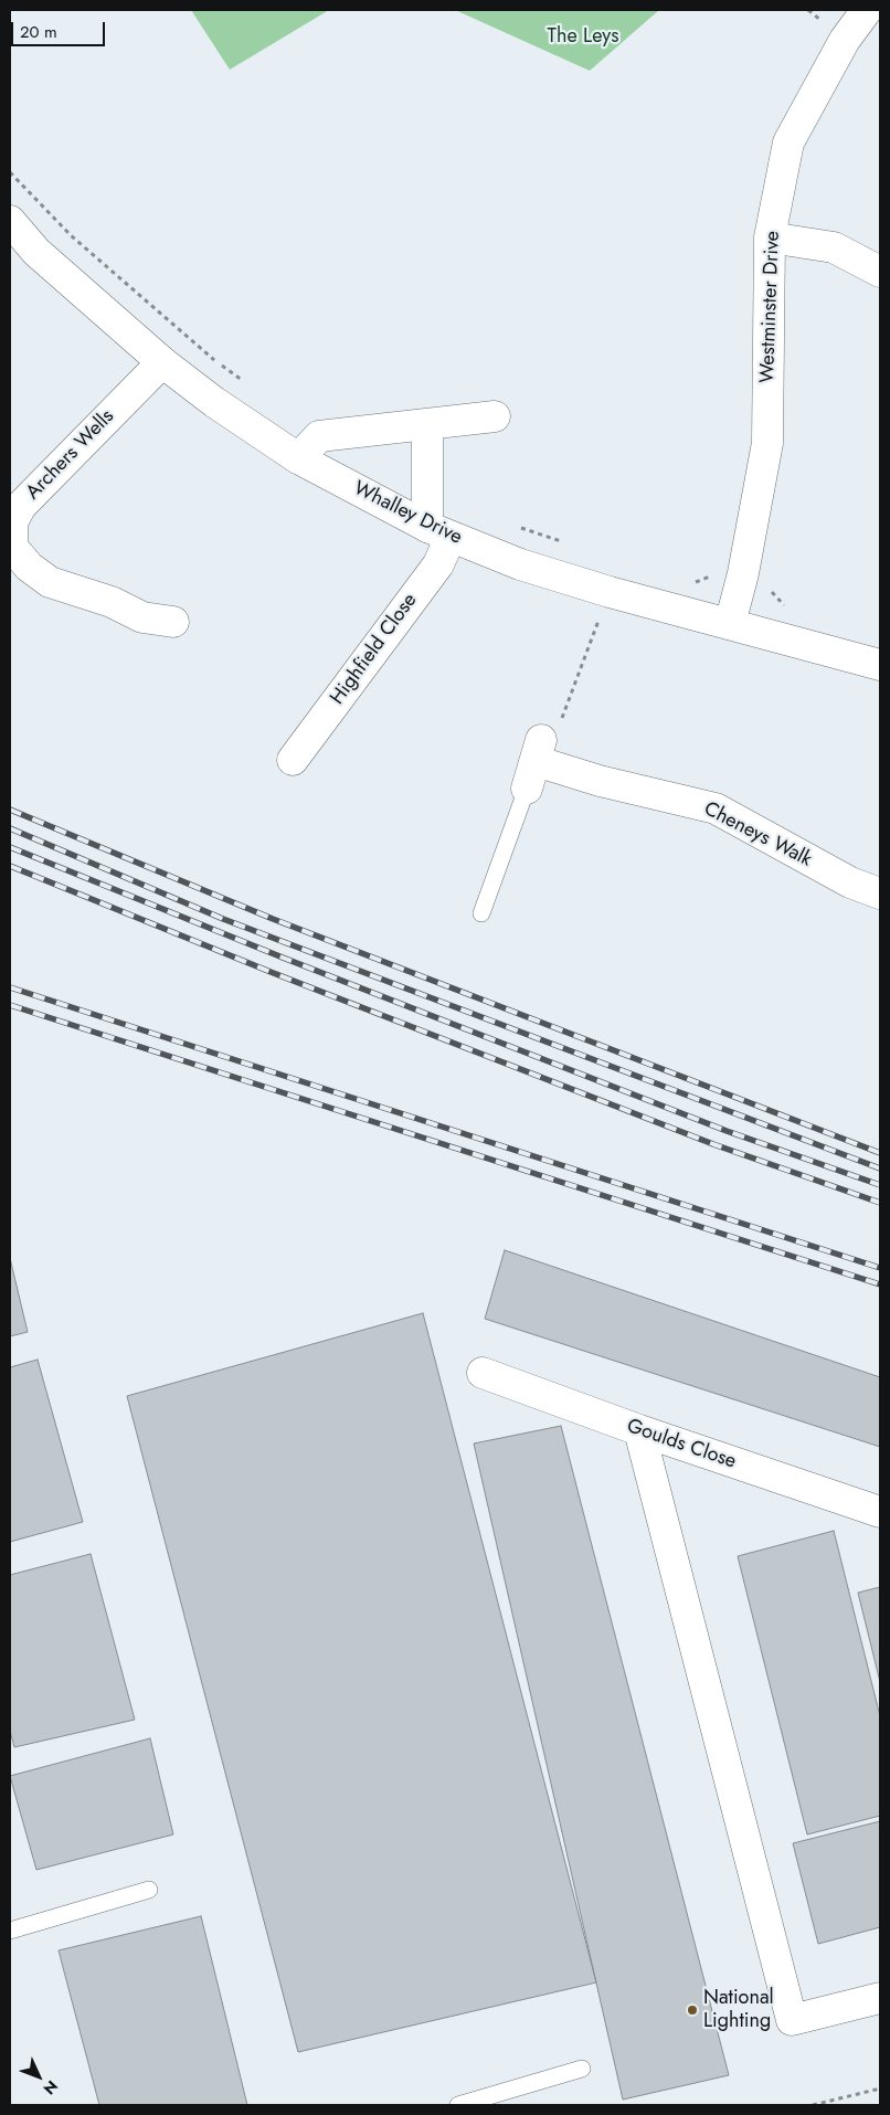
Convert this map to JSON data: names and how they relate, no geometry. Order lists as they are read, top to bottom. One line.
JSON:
{"streets":{"street":["Westminster Drive","Archers Wells","Whalley Drive","Highfield Close","Cheneys Walk","Goulds Close"]},"crossings":[["Westminster Drive","Whalley Drive"],["Archers Wells","Whalley Drive"],["Whalley Drive","Highfield Close"]],"parks":["The Leys"],"places":["National Lighting"],"scale_bar":"20 m","north":"bottom right"}
